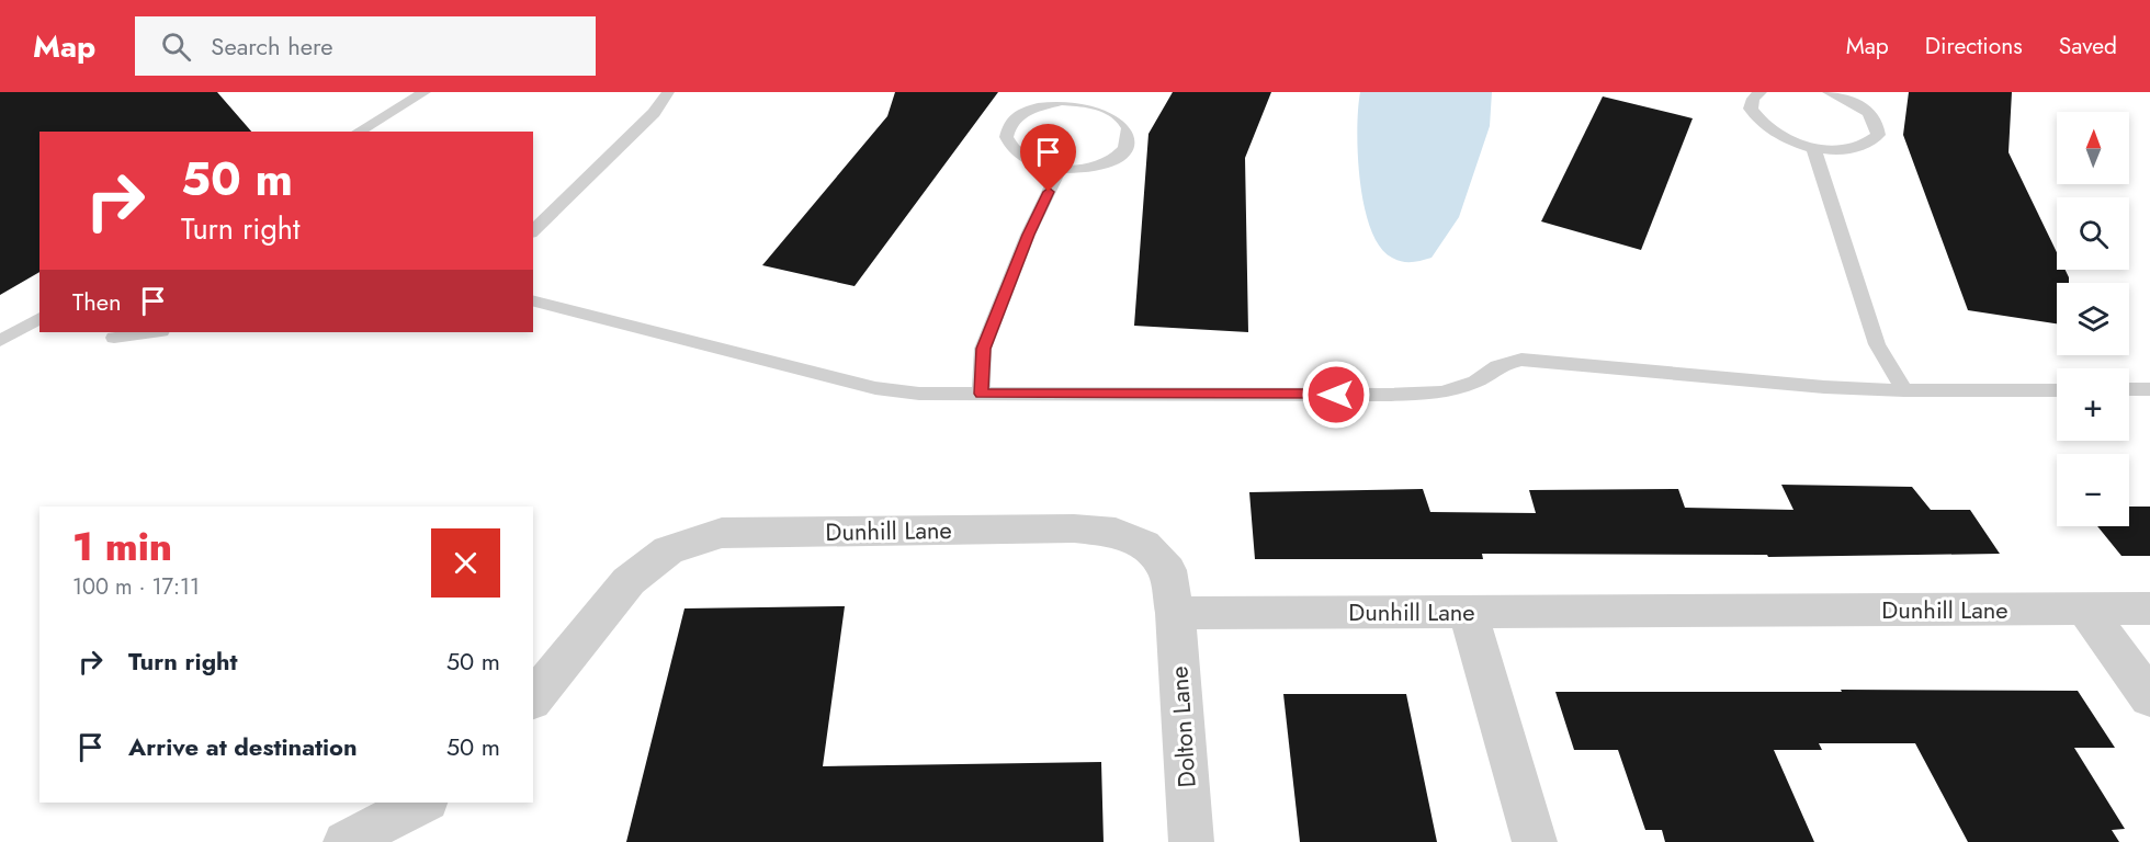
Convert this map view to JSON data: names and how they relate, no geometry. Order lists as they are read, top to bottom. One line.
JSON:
{"streets":{"street":["Dunhill Lane","Dolton Lane"]},"crossings":[["Dunhill Lane","Dolton Lane"]],"north":"top","page":{"header":"Map","search":"Search here","nav":["Map","Directions","Saved"],"map_buttons":["+","−"],"turn":["50 m","Turn right"],"then":"Then","heading":["1 min","100 m · 17:11"],"list":[{"name":"Turn right","value":"50 m"},{"name":"Arrive at destination","value":"50 m"}]}}
